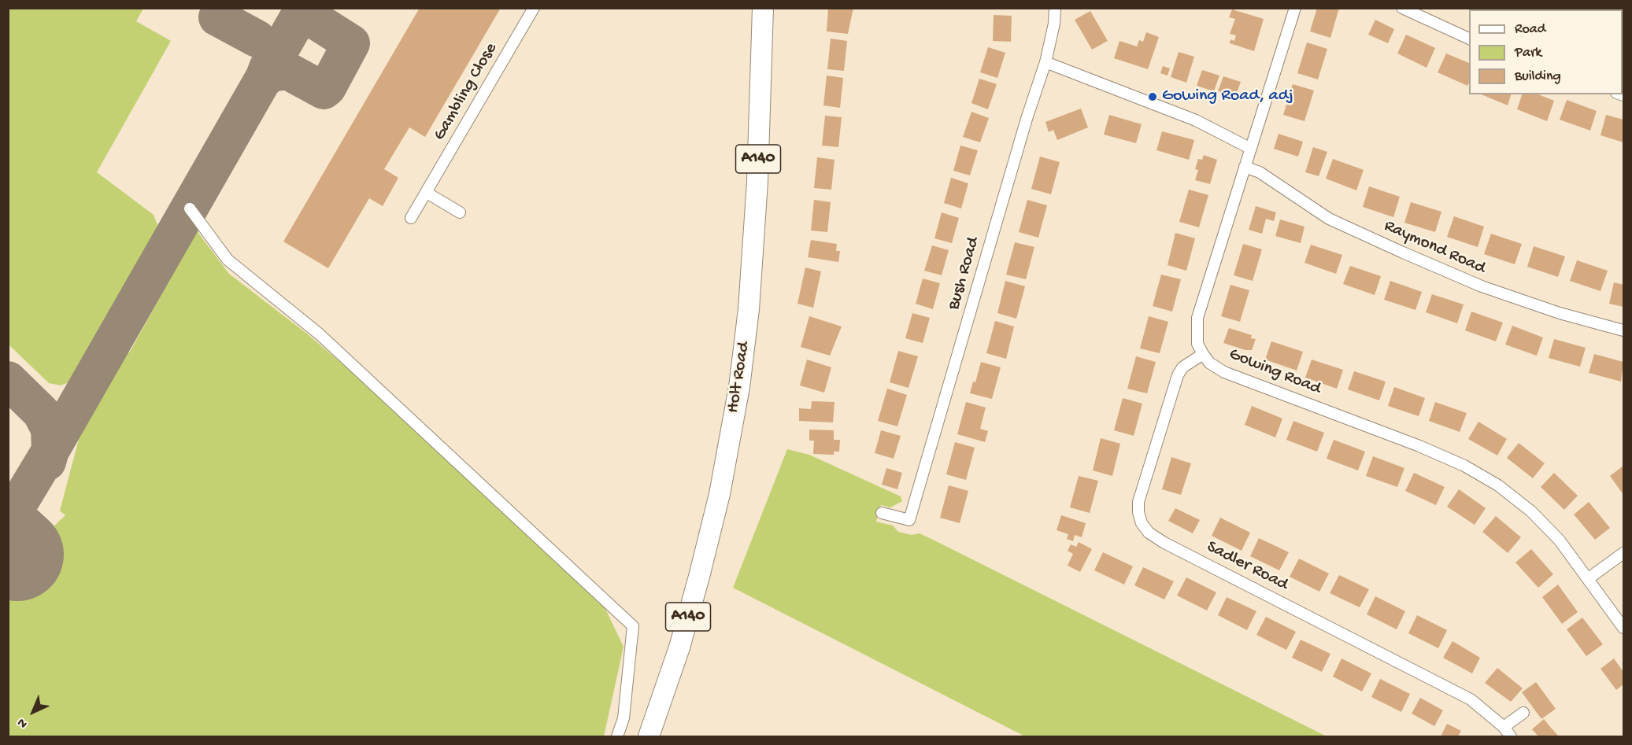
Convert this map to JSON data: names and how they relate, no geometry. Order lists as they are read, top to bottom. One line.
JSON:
{"streets":{"highway":["A140","Holt Road"],"street":["Gambling Close","Raymond Road","Bush Road","Gowing Road","Sadler Road"]},"crossings":[["Raymond Road","Gowing Road"],["Gowing Road","Sadler Road"]],"places":["Gowing Road, adj"],"legend":["Road","Park","Building"],"north":"bottom left"}
